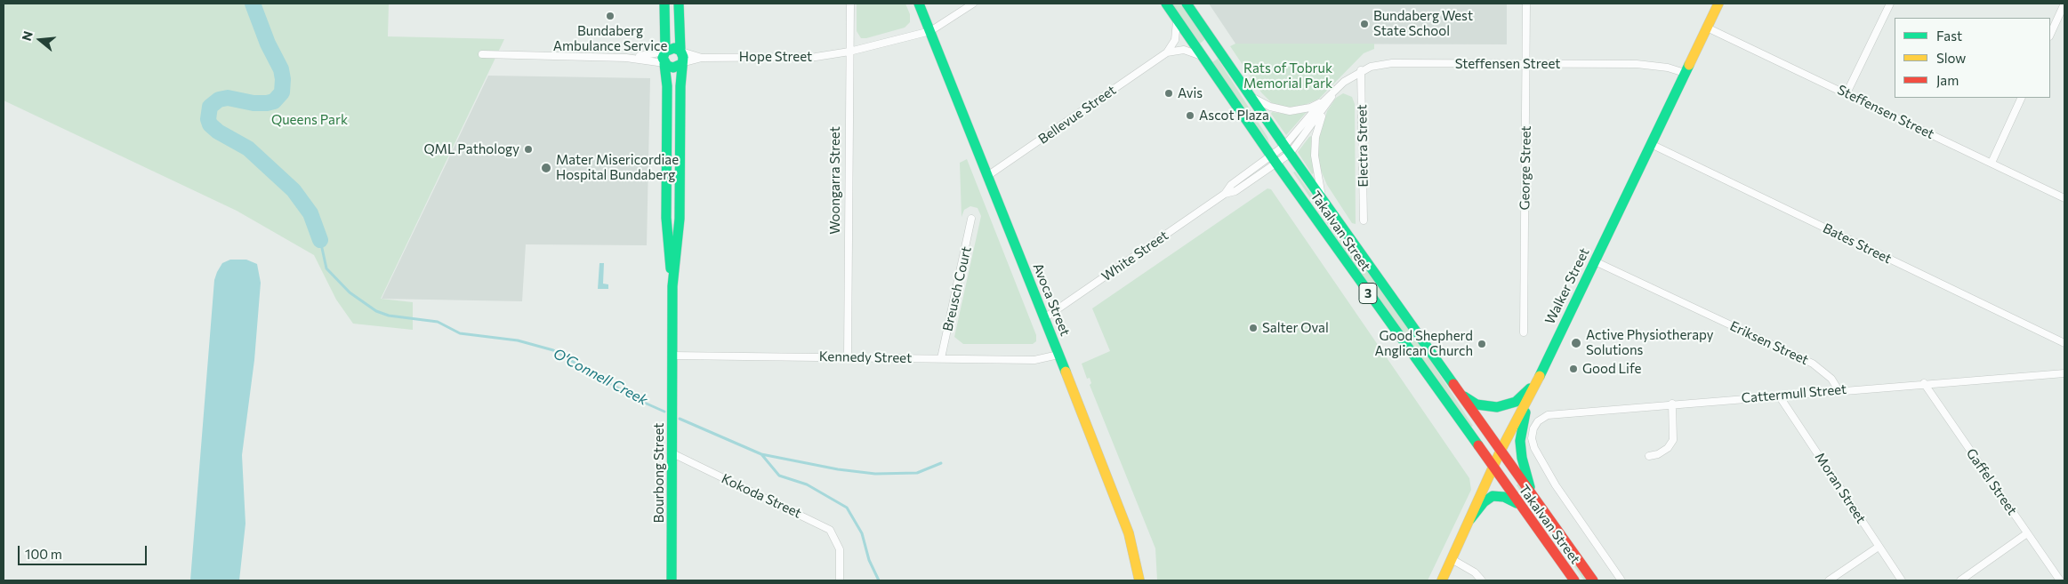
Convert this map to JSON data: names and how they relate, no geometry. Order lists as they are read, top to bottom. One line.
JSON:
{"streets":{"main road":["Takalvan Street","Walker Street","3","Avoca Street","Bourbong Street"],"street":["Hope Street","Steffensen Street","Bellevue Street","Electra Street","George Street","Woongarra Street","Bates Street","White Street","Breusch Court","Eriksen Street","Kennedy Street","Cattermull Street","Gaffel Street","Moran Street","Kokoda Street"]},"crossings":[["Hope Street","Woongarra Street"],["Hope Street","Avoca Street"],["Hope Street","Bourbong Street"],["Steffensen Street","Electra Street"],["Steffensen Street","George Street"],["Steffensen Street","Takalvan Street"],["Steffensen Street","White Street"],["Steffensen Street","Walker Street"],["Bellevue Street","Takalvan Street"],["Bellevue Street","Avoca Street"],["Woongarra Street","Kennedy Street"],["Takalvan Street","White Street"],["Takalvan Street","Walker Street"],["Takalvan Street","Cattermull Street"],["Bates Street","Walker Street"],["White Street","Avoca Street"],["Walker Street","Eriksen Street"],["Breusch Court","Kennedy Street"],["Avoca Street","Kennedy Street"],["Eriksen Street","Cattermull Street"],["Kennedy Street","Bourbong Street"],["Cattermull Street","Gaffel Street"],["Cattermull Street","Moran Street"],["Bourbong Street","Kokoda Street"]],"water":["O'Connell Creek"],"parks":["Rats of Tobruk Memorial Park","Queens Park"],"places":["Bundaberg Ambulance Service","Bundaberg West State School","Avis","Ascot Plaza","QML Pathology","Mater Misericordiae Hospital Bundaberg","Salter Oval","Active Physiotherapy Solutions","Good Shepherd Anglican Church","Good Life"],"legend":["Fast","Slow","Jam"],"scale_bar":"100 m","north":"left"}
